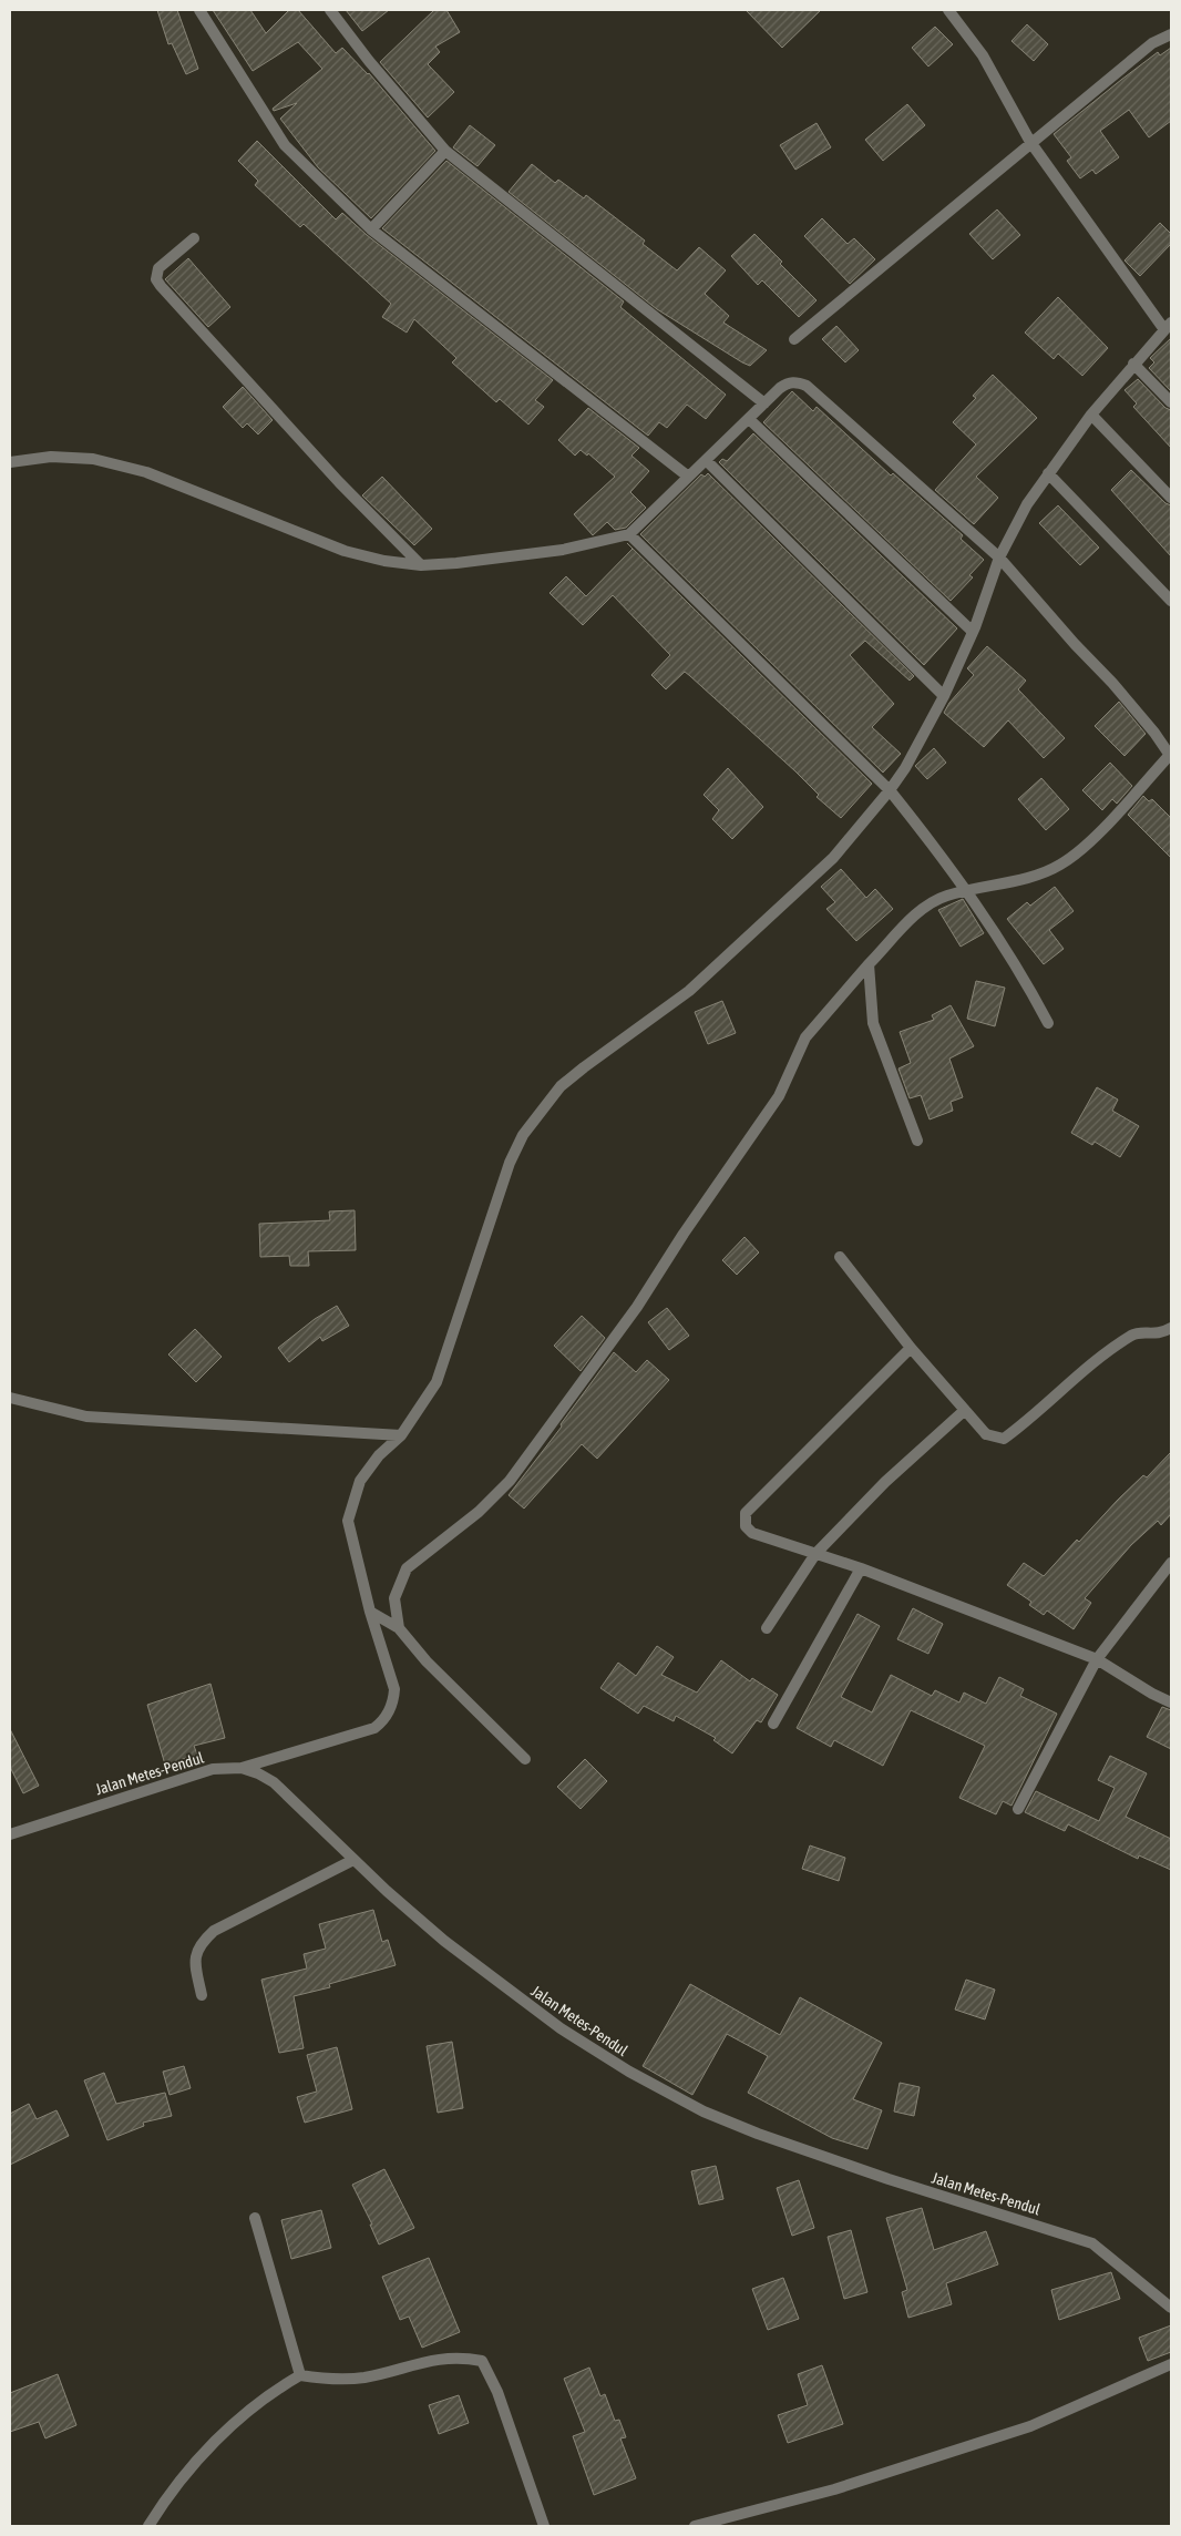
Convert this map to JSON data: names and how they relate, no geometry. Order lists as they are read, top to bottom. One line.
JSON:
{"streets":{"street":["Jalan Metes-Pendul"]}}
